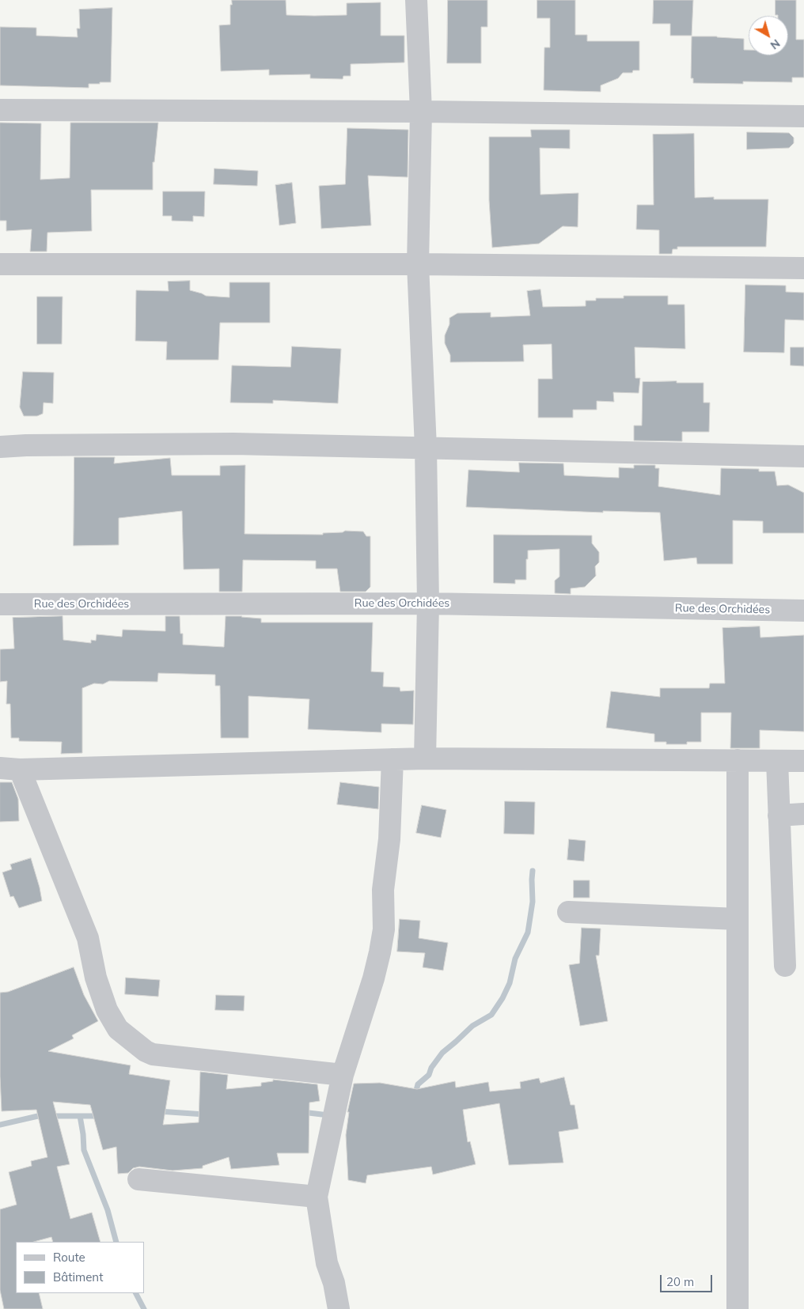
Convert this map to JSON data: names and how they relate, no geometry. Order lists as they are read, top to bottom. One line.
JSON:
{"streets":{"street":["Rue des Orchidées"]},"legend":["Route","Bâtiment"],"scale_bar":"20 m","north":"bottom right"}
